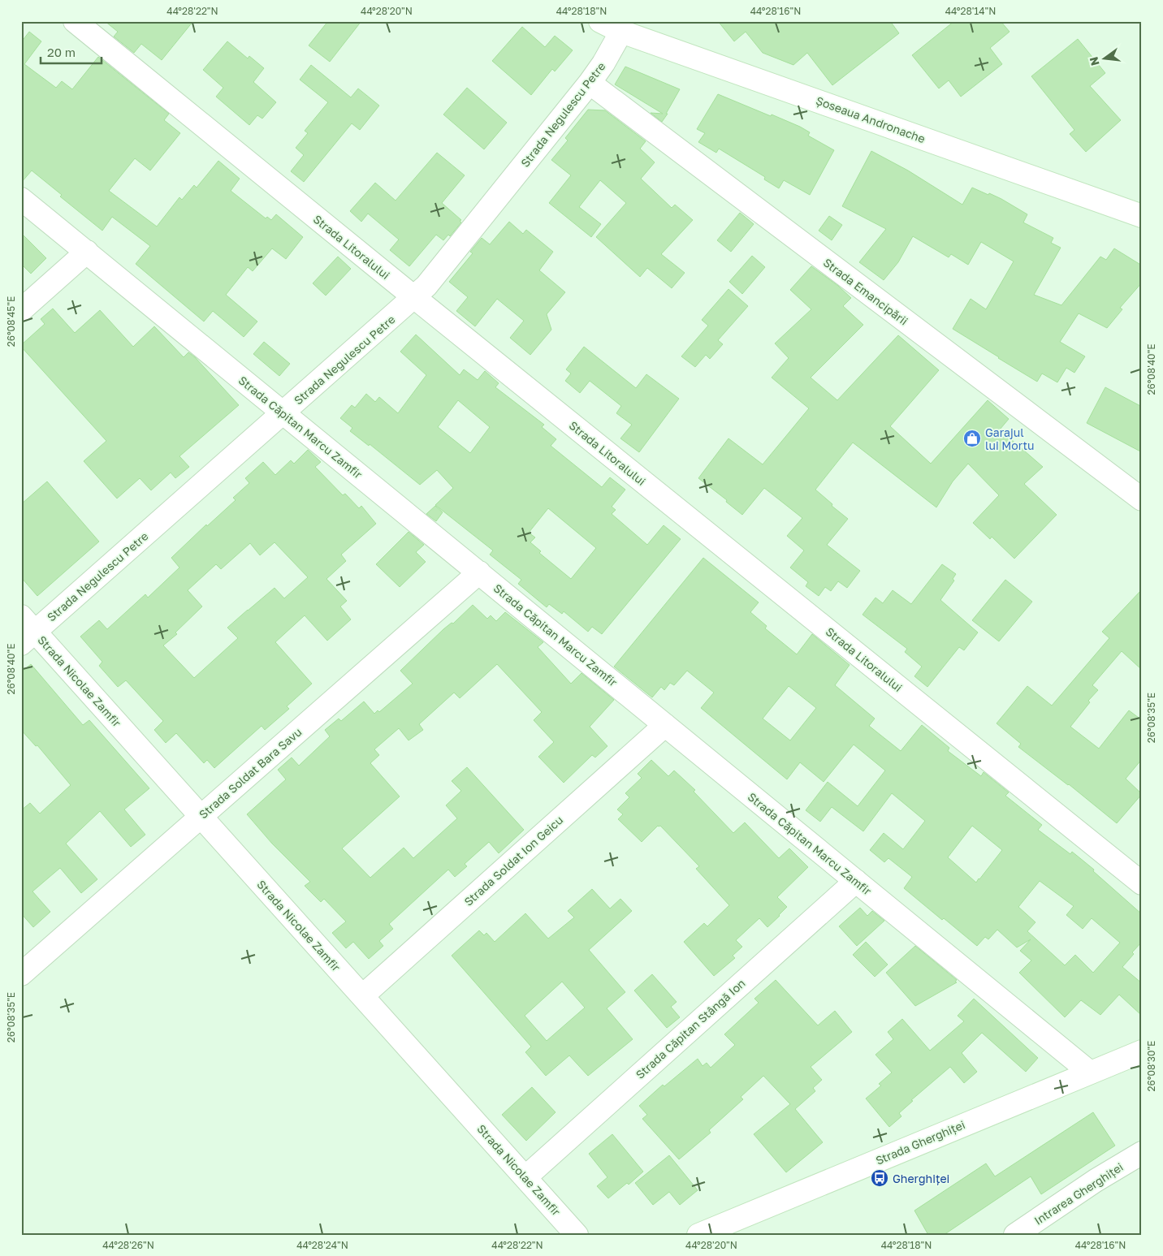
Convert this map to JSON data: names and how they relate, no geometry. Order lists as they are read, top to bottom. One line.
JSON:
{"streets":{"street":["Strada Negulescu Petre","Șoseaua Andronache","Strada Litoralului","Strada Emancipării","Strada Căpitan Marcu Zamfir","Strada Nicolae Zamfir","Strada Soldat Bara Savu","Strada Soldat Ion Geicu","Strada Căpitan Stângă Ion","Strada Gherghiței","Intrarea Gherghiței"]},"crossings":[["Strada Negulescu Petre","Șoseaua Andronache"],["Strada Negulescu Petre","Strada Litoralului"],["Strada Negulescu Petre","Strada Emancipării"],["Strada Negulescu Petre","Strada Căpitan Marcu Zamfir"],["Strada Negulescu Petre","Strada Nicolae Zamfir"],["Strada Căpitan Marcu Zamfir","Strada Soldat Bara Savu"],["Strada Căpitan Marcu Zamfir","Strada Soldat Ion Geicu"],["Strada Căpitan Marcu Zamfir","Strada Căpitan Stângă Ion"],["Strada Căpitan Marcu Zamfir","Strada Gherghiței"],["Strada Nicolae Zamfir","Strada Soldat Bara Savu"],["Strada Nicolae Zamfir","Strada Soldat Ion Geicu"],["Strada Nicolae Zamfir","Strada Căpitan Stângă Ion"]],"places":{"shop":["Garajul lui Mortu"],"bus stop":["Gherghiței"]},"scale_bar":"20 m","north":"left","coordinates":["44°28'22\"N","44°28'20\"N","44°28'18\"N","44°28'16\"N","44°28'14\"N","26°08'45\"E","26°08'40\"E","26°08'35\"E","26°08'30\"E","44°28'26\"N","44°28'24\"N"]}
